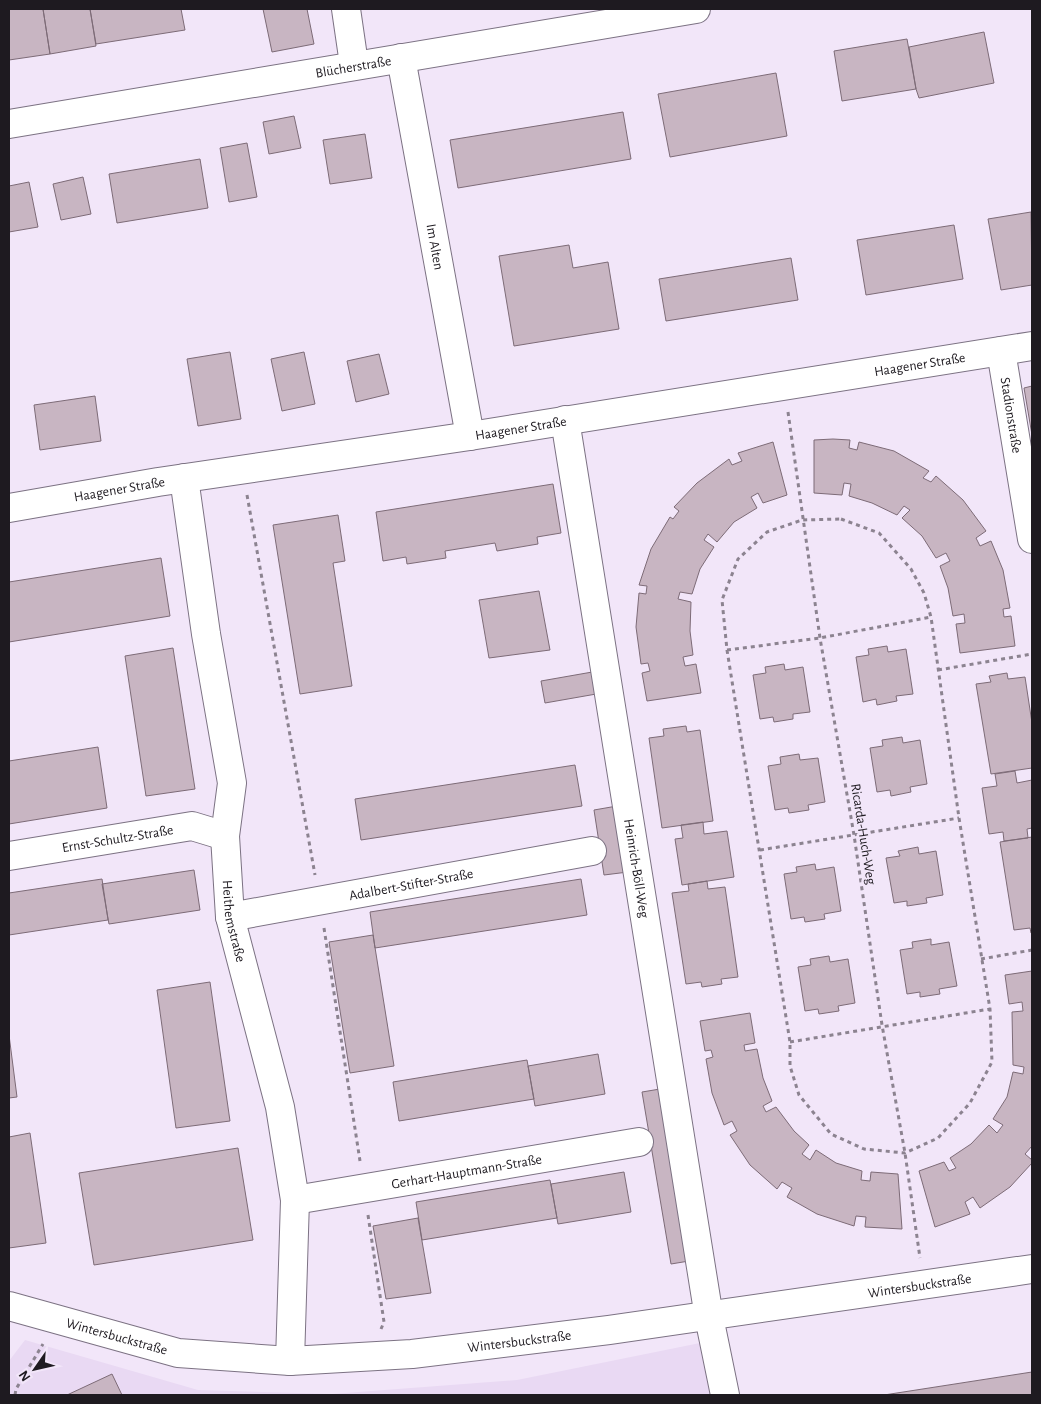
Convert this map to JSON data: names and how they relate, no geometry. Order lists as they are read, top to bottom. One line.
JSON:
{"streets":{"street":["Blücherstraße","Im Alten","Haagener Straße","Stadionstraße","Ernst-Schultz-Straße","Heinrich-Böll-Weg","Adalbert-Stifter-Straße","Heithemstraße","Gerhart-Hauptmann-Straße","Wintersbuckstraße"],"path":["Ricarda-Huch-Weg"]},"crossings":[["Blücherstraße","Im Alten"],["Im Alten","Haagener Straße"],["Haagener Straße","Stadionstraße"],["Haagener Straße","Ricarda-Huch-Weg"],["Haagener Straße","Heinrich-Böll-Weg"],["Haagener Straße","Heithemstraße"],["Ricarda-Huch-Weg","Wintersbuckstraße"],["Ernst-Schultz-Straße","Heithemstraße"],["Heinrich-Böll-Weg","Wintersbuckstraße"],["Adalbert-Stifter-Straße","Heithemstraße"],["Heithemstraße","Gerhart-Hauptmann-Straße"],["Heithemstraße","Wintersbuckstraße"]],"north":"bottom left"}
